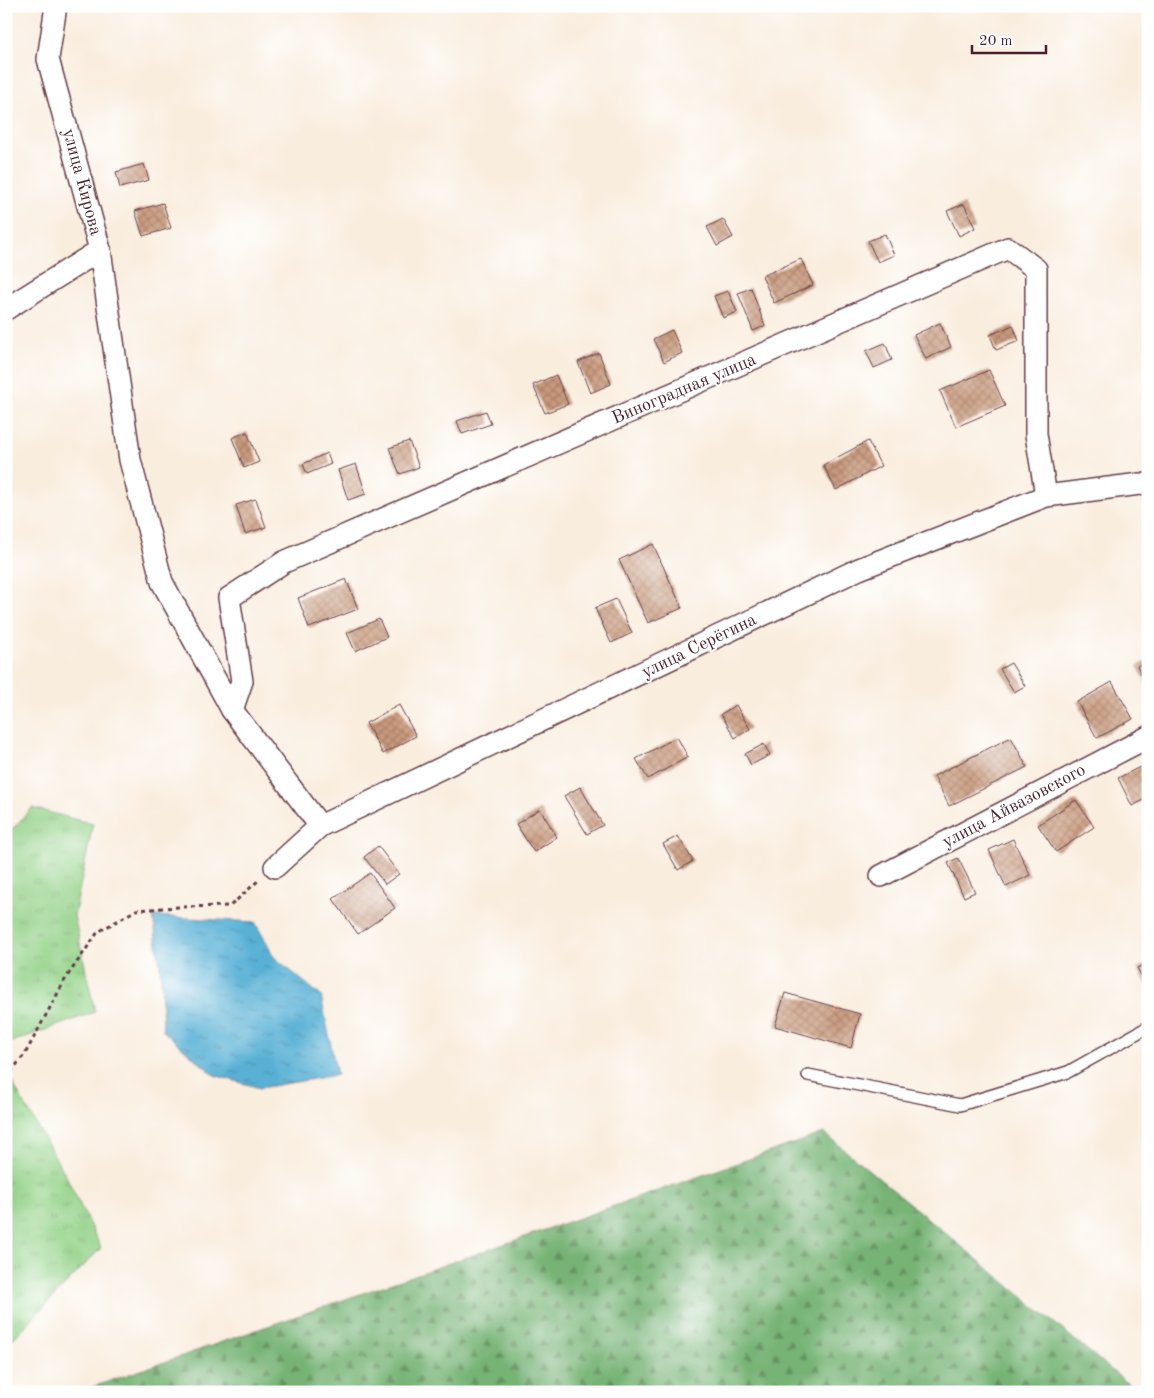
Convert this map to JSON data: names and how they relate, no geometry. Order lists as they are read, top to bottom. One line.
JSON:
{"streets":{"street":["улица Кирова","Виноградная улица","улица Серёгина","улица Айвазовского"]},"crossings":[["Виноградная улица","улица Серёгина"]],"scale_bar":"20 m"}
